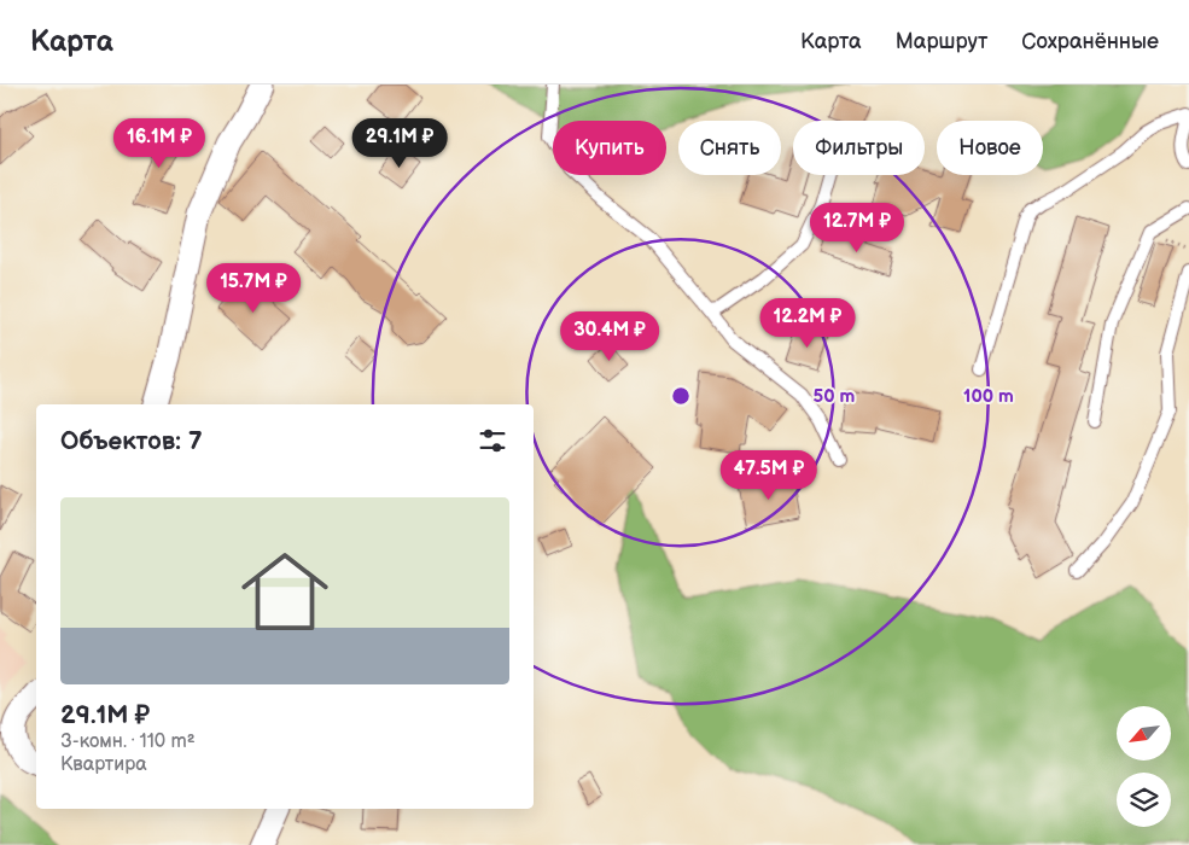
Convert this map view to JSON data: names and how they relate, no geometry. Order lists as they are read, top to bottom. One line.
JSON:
{"north":"bottom left","page":{"header":"Карта","nav":["Карта","Маршрут","Сохранённые"],"price":["16.1M ₽","29.1M ₽","12.7M ₽","15.7M ₽","12.2M ₽","30.4M ₽","47.5M ₽"],"chip":["Купить","Снять","Фильтры","Новое"],"heading":"Объектов: 7","list":[{"name":"29.1M ₽","note":"3-комн. · 110 m² · Квартира"}]},"rings":["50 m","100 m"]}
